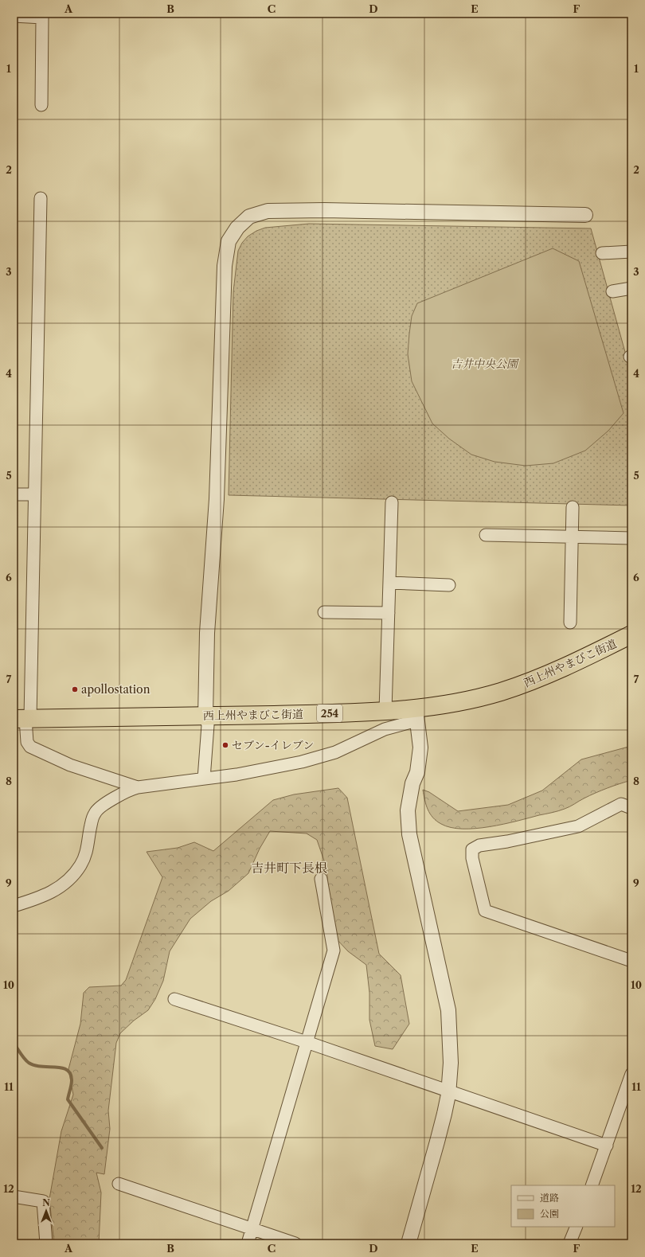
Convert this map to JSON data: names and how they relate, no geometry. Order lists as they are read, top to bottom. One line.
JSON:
{"streets":{"highway":["西上州やまびこ街道","254"]},"districts":["吉井町下長根"],"parks":["吉井中央公園"],"places":["apollostation","セブン-イレブン"],"legend":["道路","公園"],"north":"top","grid":{"columns":["A","B","C","D","E","F"],"rows":["1","2","3","4","5","6","7","8","9","10","11","12"]}}
